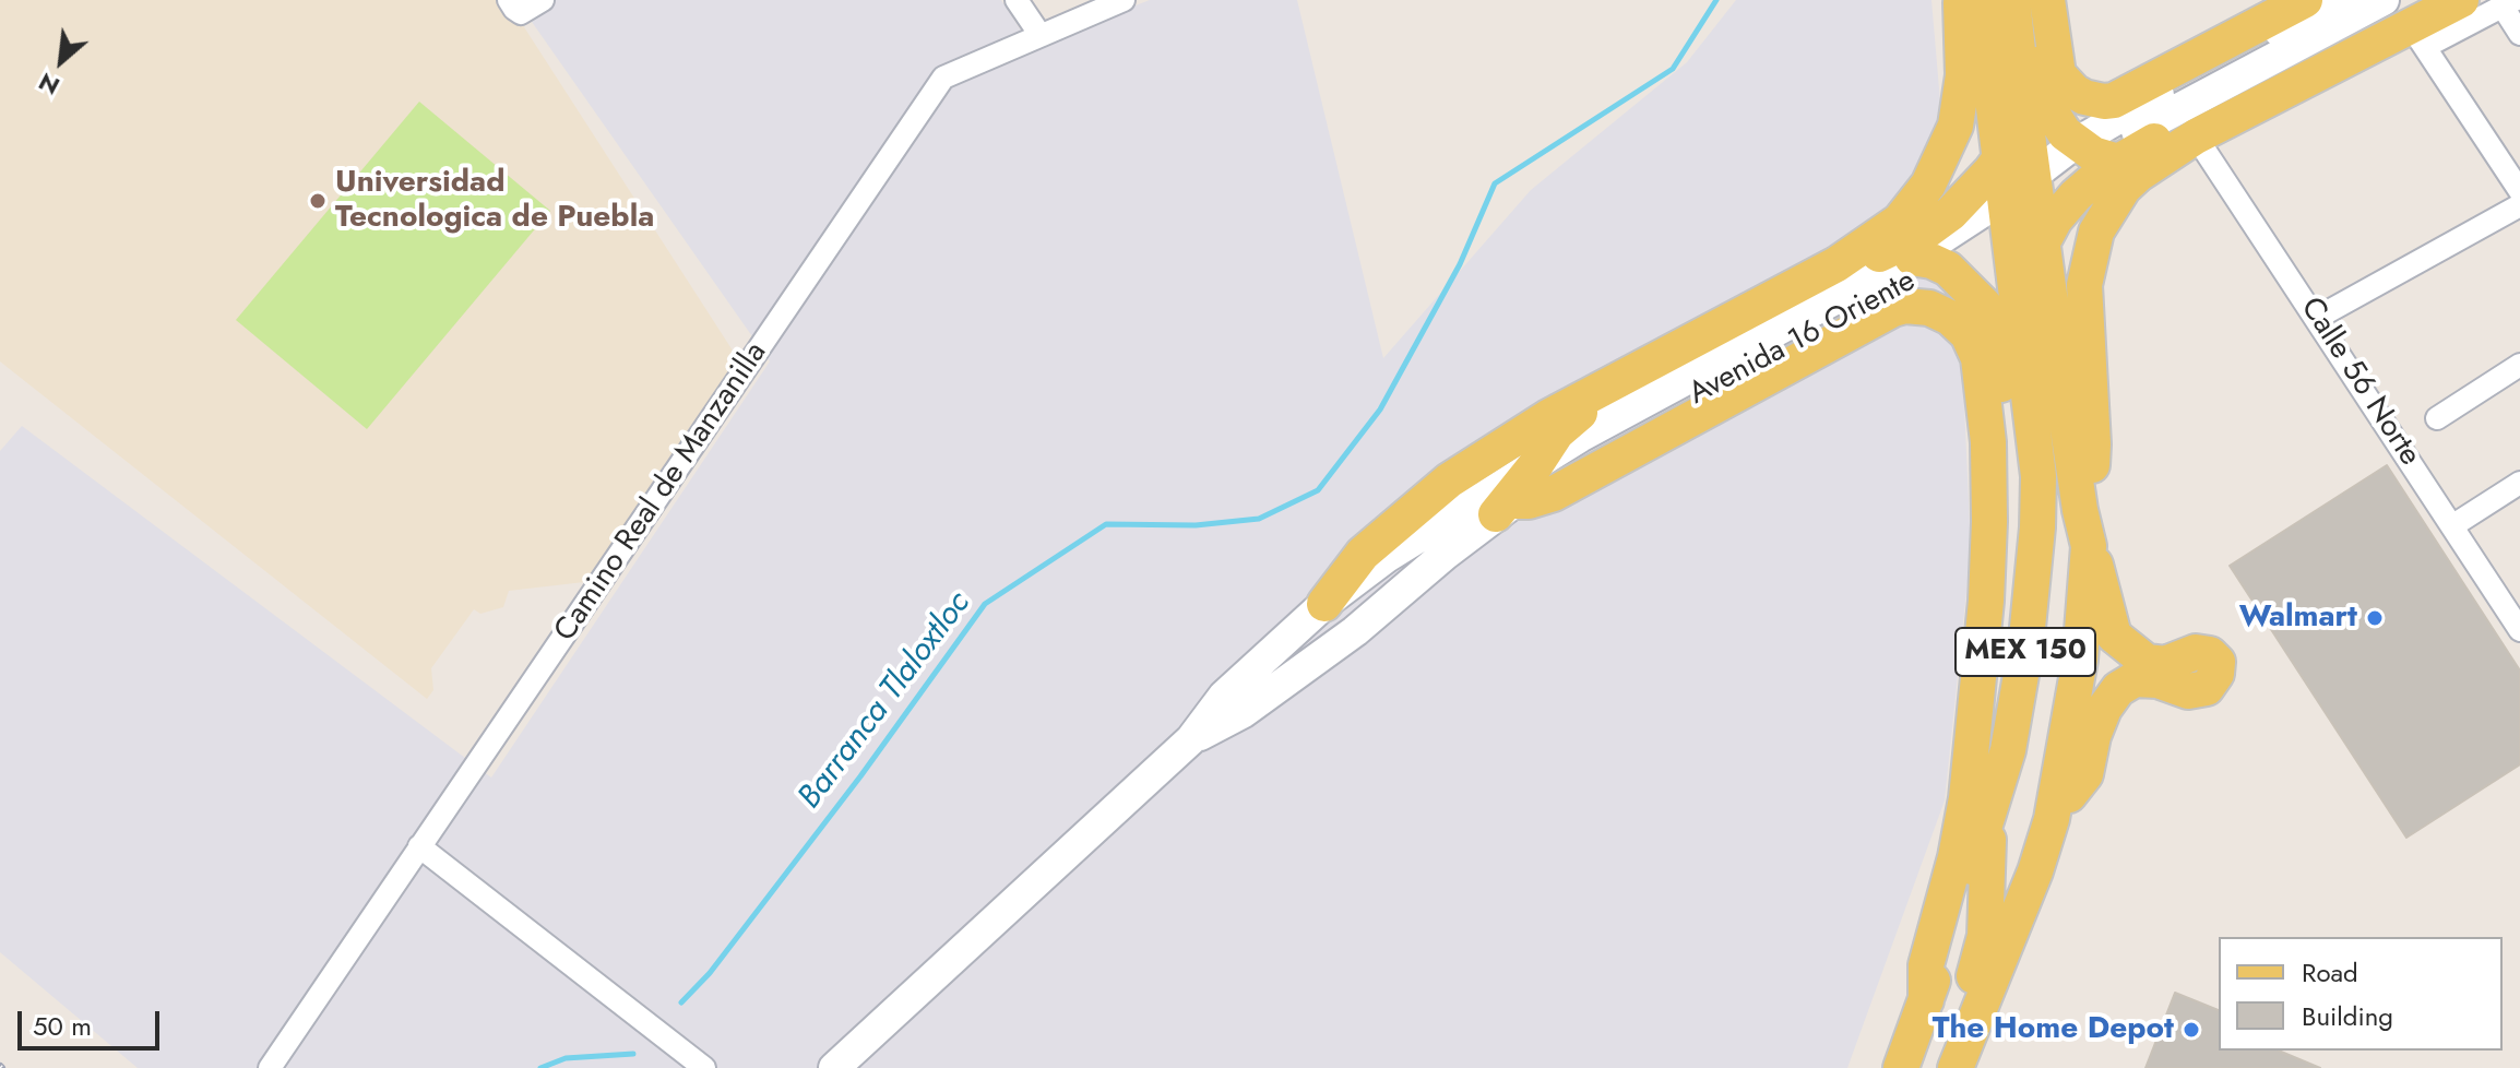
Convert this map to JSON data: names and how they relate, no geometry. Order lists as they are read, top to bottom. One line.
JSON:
{"streets":{"main road":["Avenida 16 Oriente","MEX 150"],"street":["Calle 56 Norte","Camino Real de Manzanilla"]},"crossings":[["Avenida 16 Oriente","MEX 150"]],"water":["Barranca Tlaloxtloc"],"places":["Universidad Tecnologica de Puebla","Walmart","The Home Depot"],"legend":["Road","Building"],"scale_bar":"50 m","north":"bottom left"}
